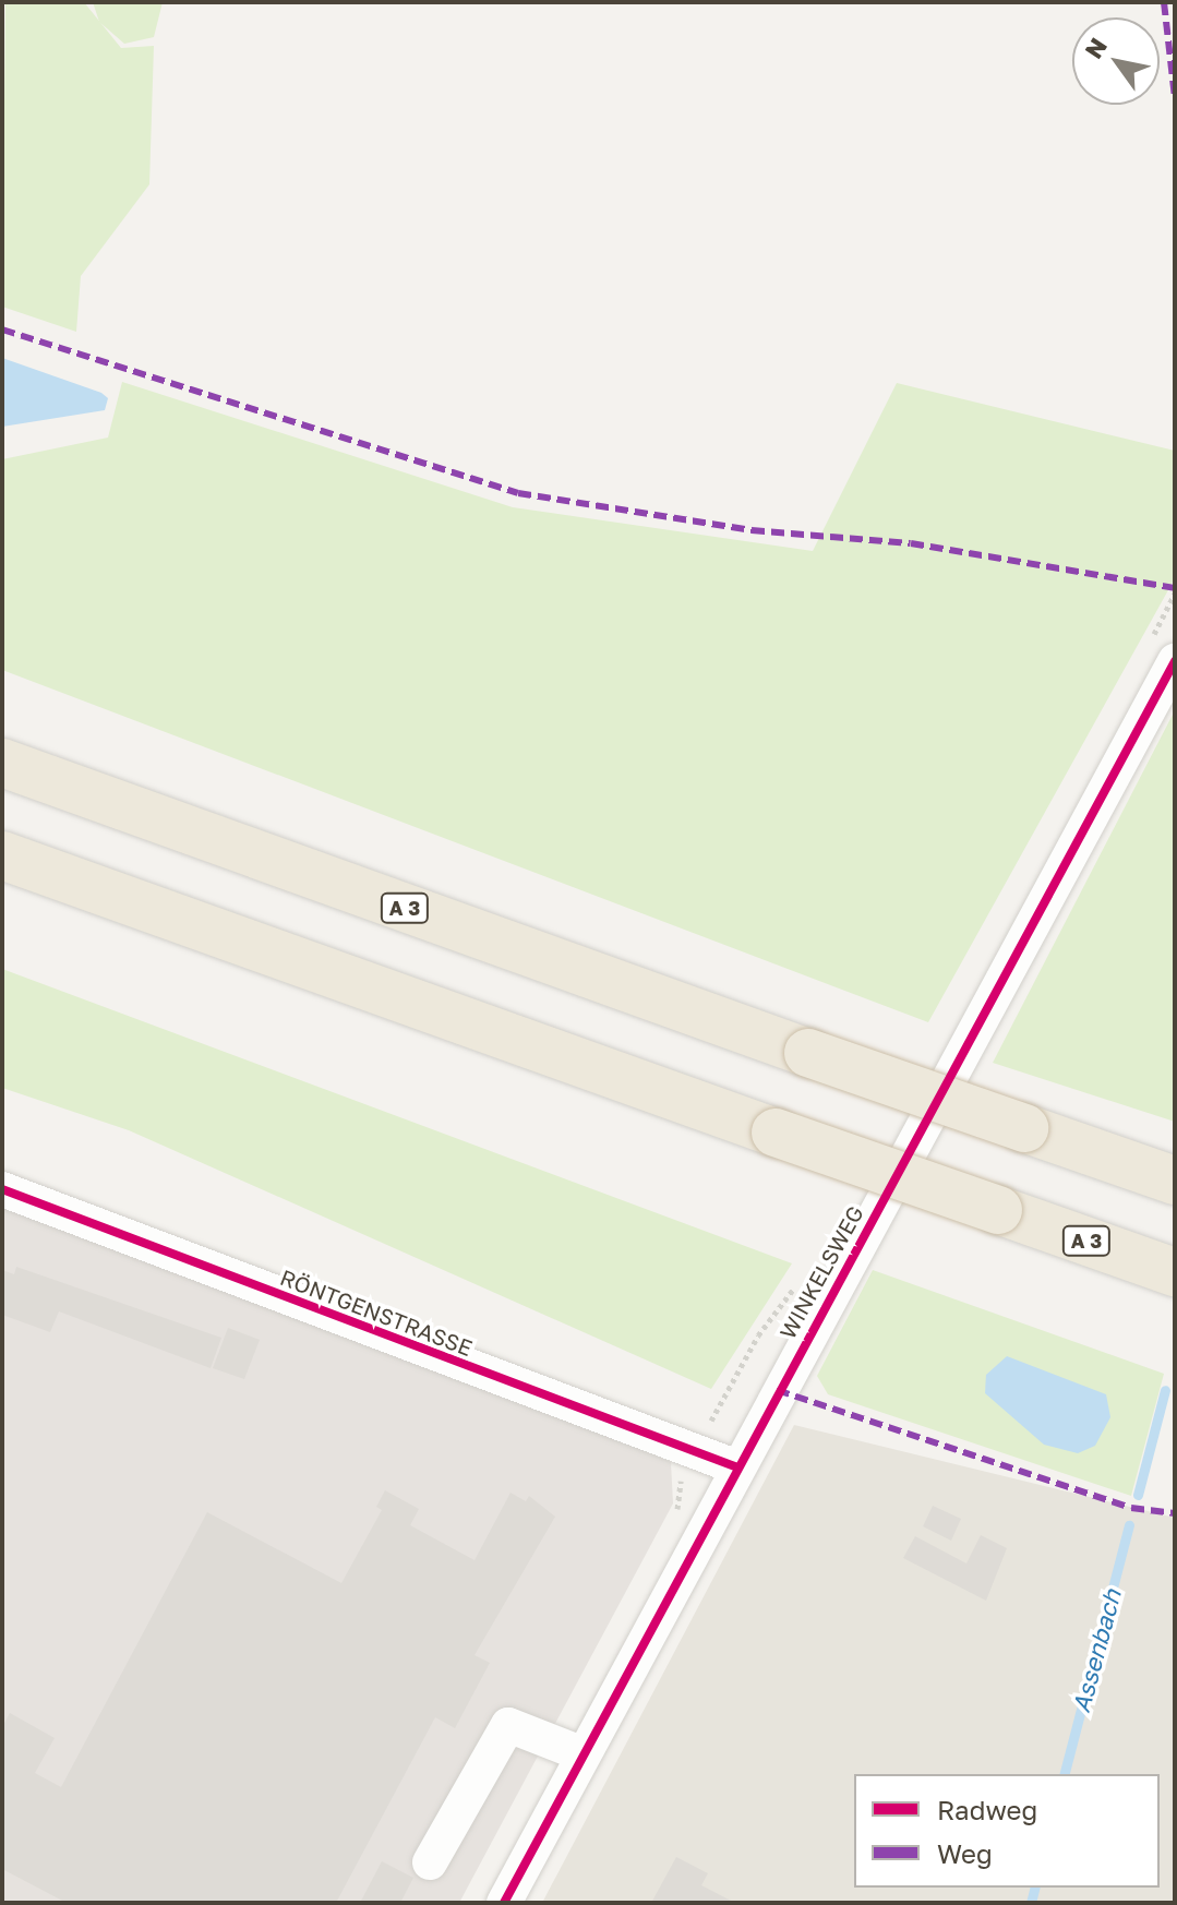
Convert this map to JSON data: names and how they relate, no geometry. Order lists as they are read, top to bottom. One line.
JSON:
{"streets":{"highway":["A 3"],"street":["WINKELSWEG","RÖNTGENSTRASSE"]},"crossings":[["WINKELSWEG","RÖNTGENSTRASSE"]],"water":["Assenbach"],"legend":["Radweg","Weg"],"north":"top left"}
